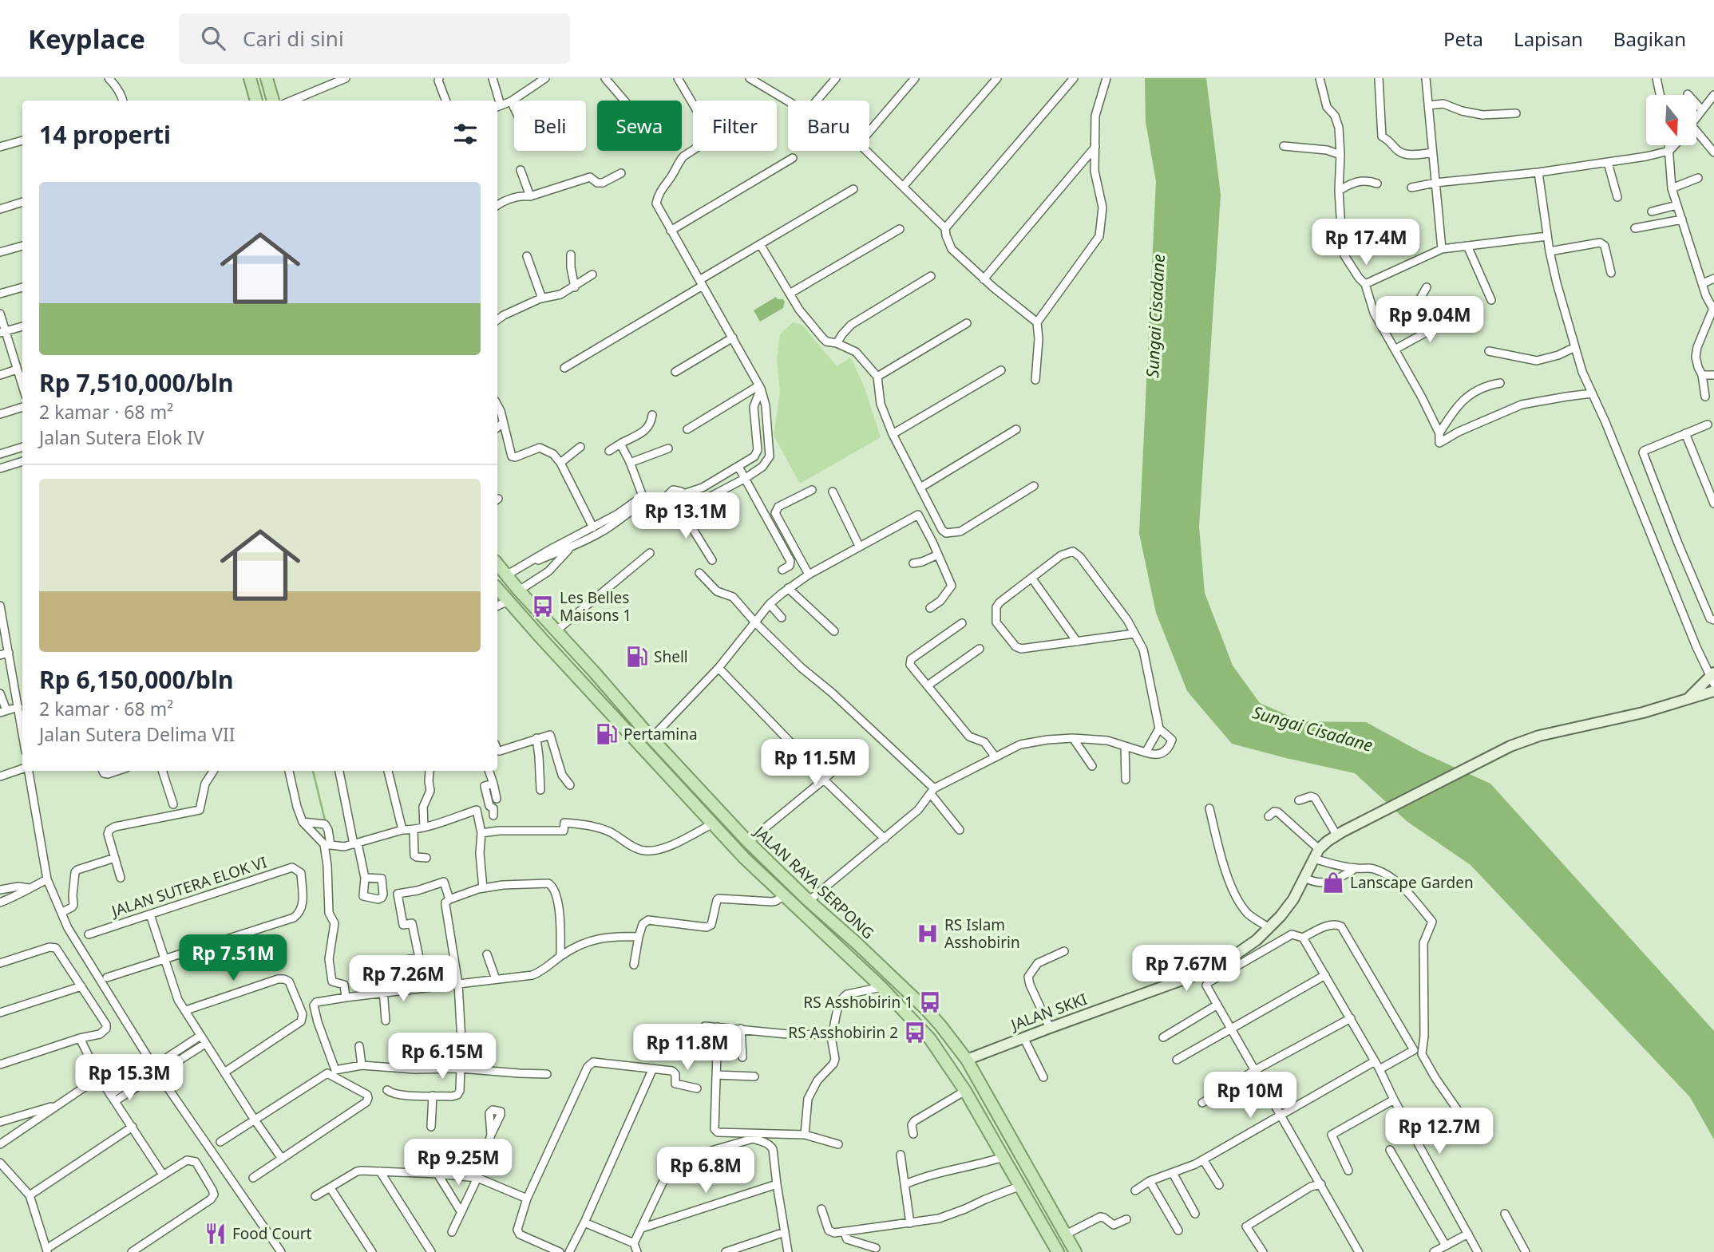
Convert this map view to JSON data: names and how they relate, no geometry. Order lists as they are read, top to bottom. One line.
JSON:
{"streets":{"main road":["JALAN RAYA SERPONG","JALAN SKKI"],"street":["JALAN SUTERA ELOK VI"]},"crossings":[["JALAN RAYA SERPONG","JALAN SKKI"]],"water":["Sungai Cisadane"],"places":{"bus stop":["Les Belles Maisons 1","RS Asshobirin 1","RS Asshobirin 2"],"fuel station":["Shell","Pertamina"],"shop":["Lanscape Garden"],"hospital":["RS Islam Asshobirin"],"restaurant":["Food Court"]},"north":"bottom","page":{"header":"Keyplace","search":"Cari di sini","nav":["Peta","Lapisan","Bagikan"],"chip":["Beli","Sewa","Filter","Baru"],"heading":"14 properti","list":[{"name":"Rp 7,510,000/bln","note":"2 kamar · 68 m² · Jalan Sutera Elok IV"},{"name":"Rp 6,150,000/bln","note":"2 kamar · 68 m² · Jalan Sutera Delima VII"}],"price":["Rp 17.4M","Rp 9.04M","Rp 13.1M","Rp 11.5M","Rp 7.51M","Rp 7.67M","Rp 7.26M","Rp 11.8M","Rp 6.15M","Rp 15.3M","Rp 10M","Rp 12.7M","Rp 9.25M","Rp 6.8M"]}}
